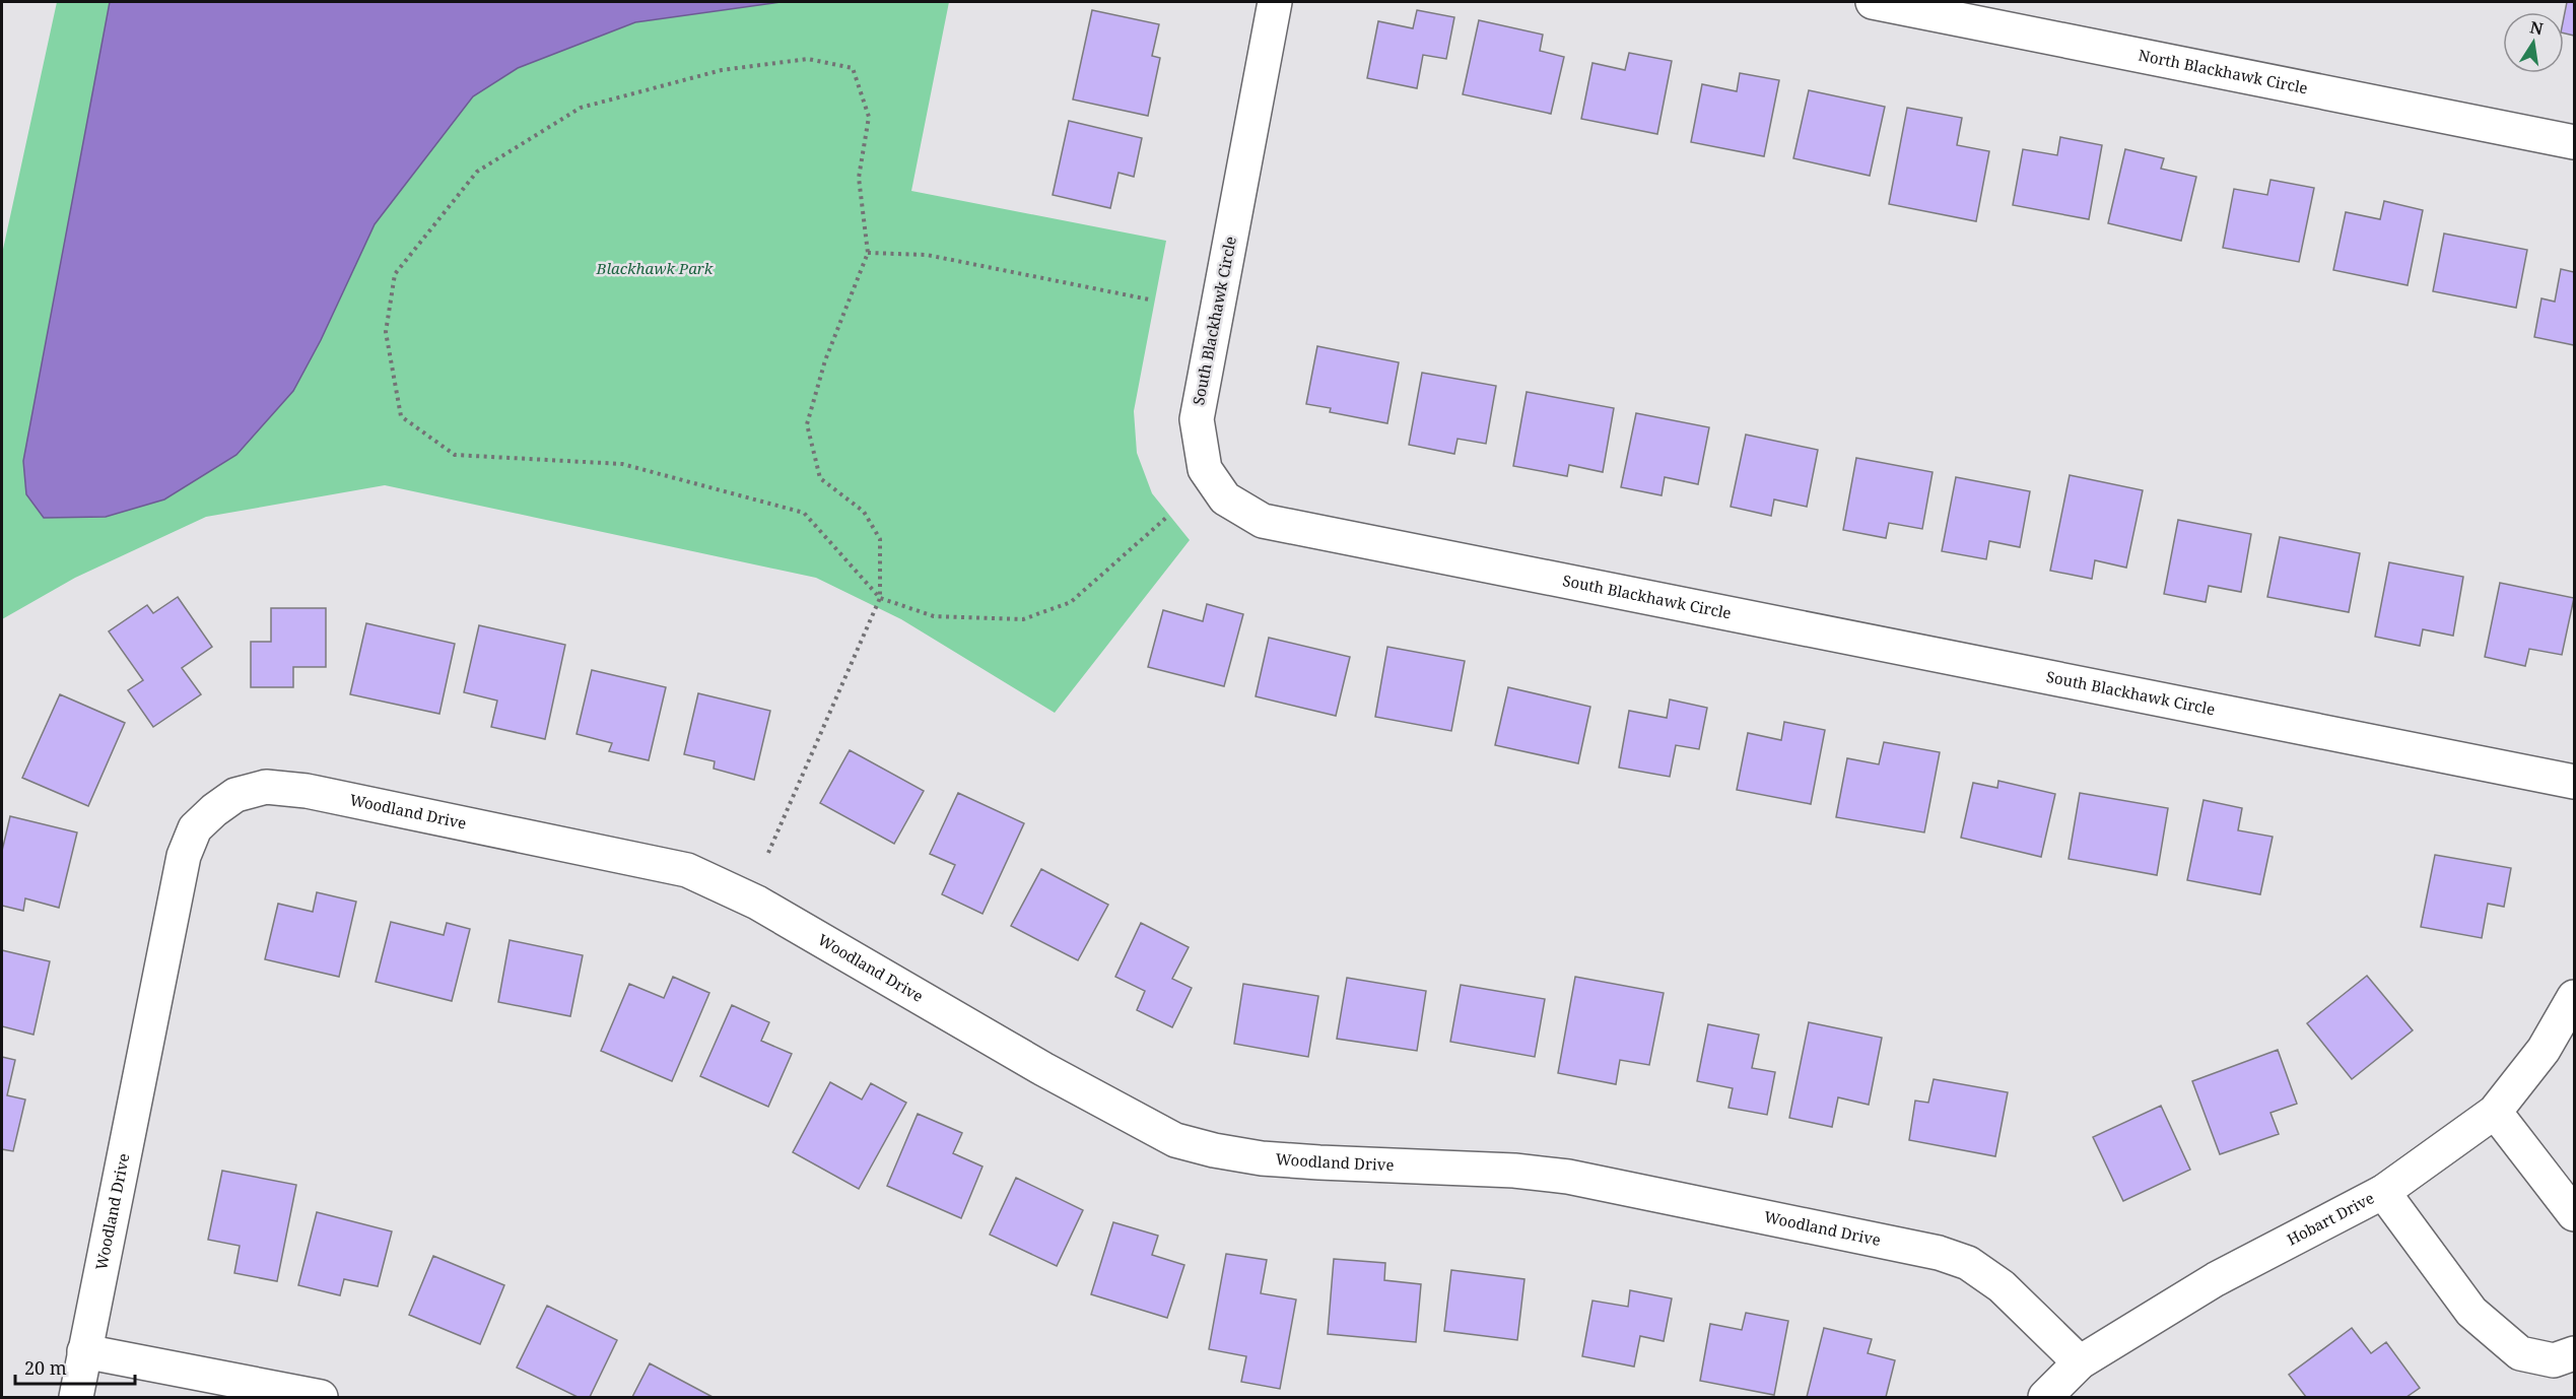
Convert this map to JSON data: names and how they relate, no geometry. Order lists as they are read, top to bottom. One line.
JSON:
{"streets":{"street":["North Blackhawk Circle","South Blackhawk Circle","Woodland Drive","Hobart Drive"]},"crossings":[["Woodland Drive","Hobart Drive"]],"parks":["Blackhawk Park"],"scale_bar":"20 m","north":"top"}
